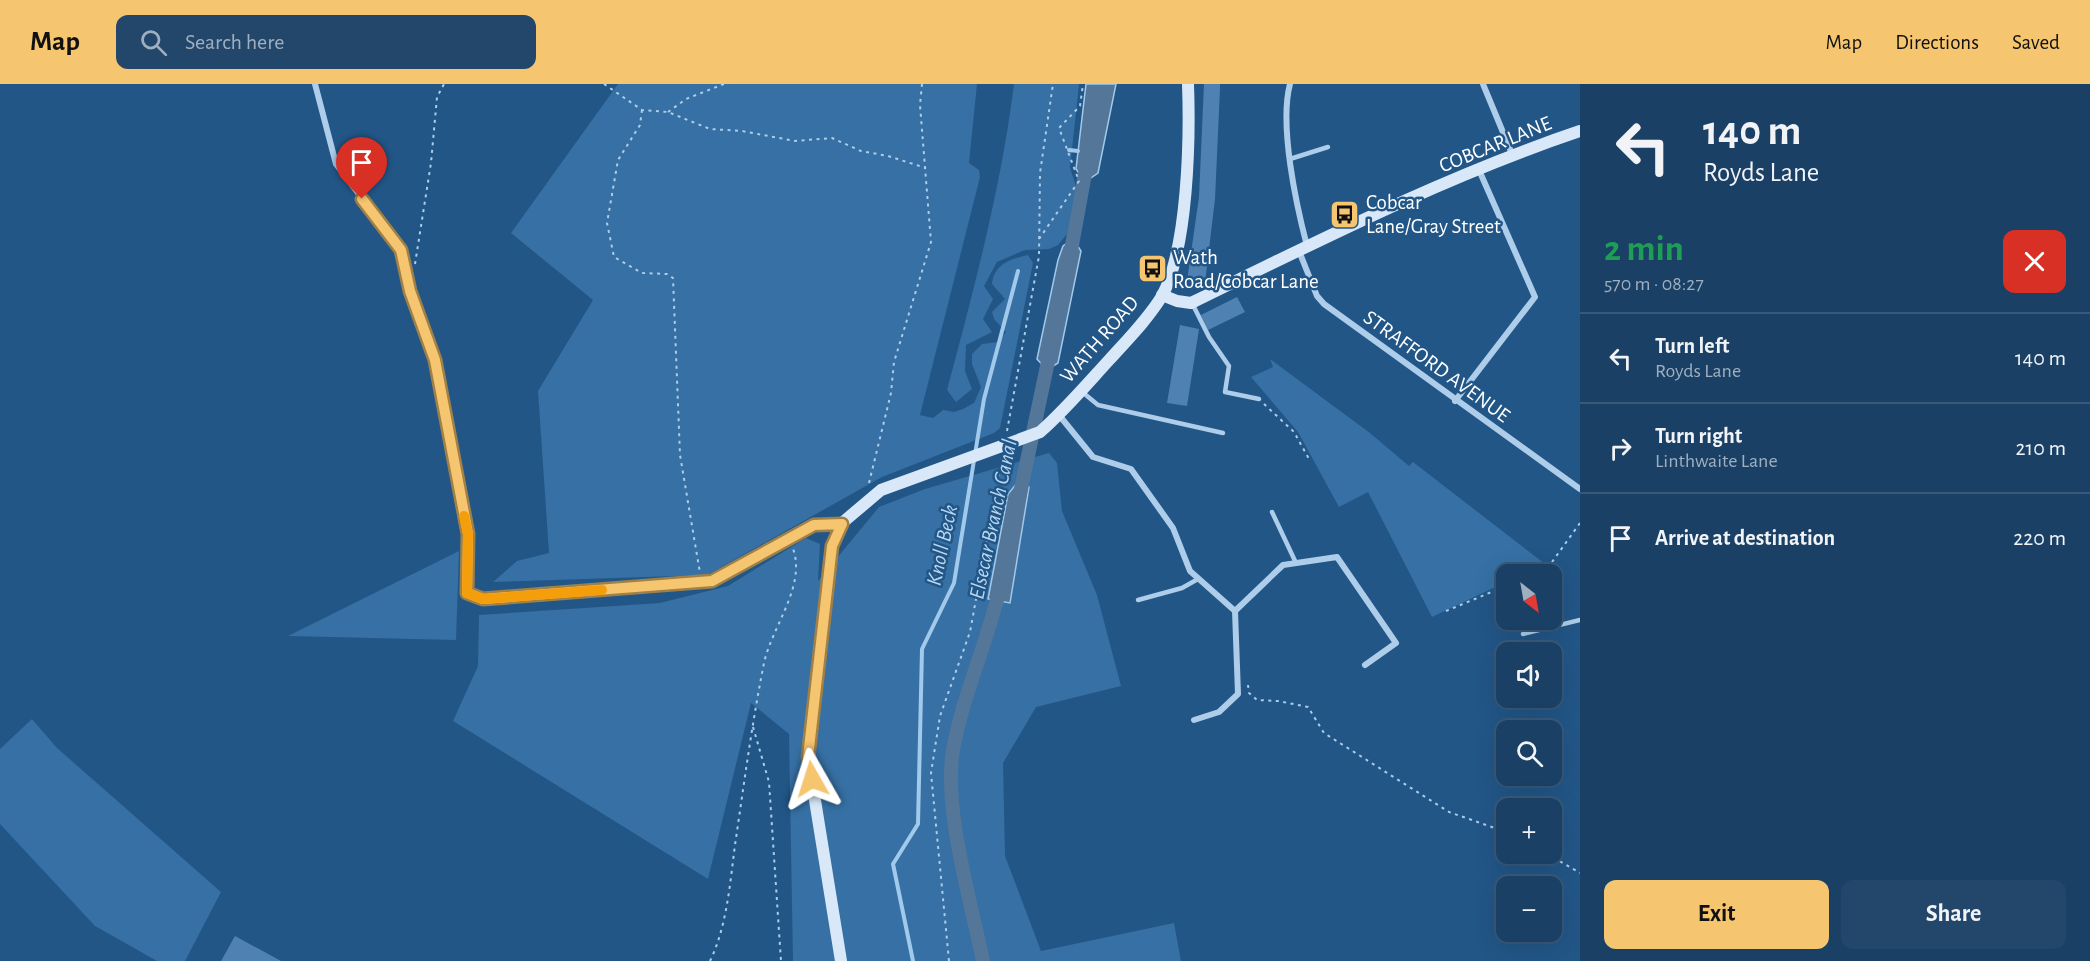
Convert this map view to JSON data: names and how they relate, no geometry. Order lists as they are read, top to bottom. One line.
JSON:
{"streets":{"main road":["COBCAR LANE","WATH ROAD"],"street":["STRAFFORD AVENUE"]},"crossings":[["COBCAR LANE","STRAFFORD AVENUE"]],"water":["Elsecar Branch Canal","Knoll Beck"],"places":{"bus stop":["Cobcar Lane/Gray Street","Wath Road/Cobcar Lane"]},"north":"bottom right","page":{"header":"Map","search":"Search here","nav":["Map","Directions","Saved"],"turn":["140 m","Royds Lane"],"heading":["2 min","570 m · 08:27"],"list":[{"name":"Turn left","note":"Royds Lane","value":"140 m"},{"name":"Turn right","note":"Linthwaite Lane","value":"210 m"},{"name":"Arrive at destination","value":"220 m"}],"map_buttons":["+","−"],"buttons":["Exit","Share"]}}
